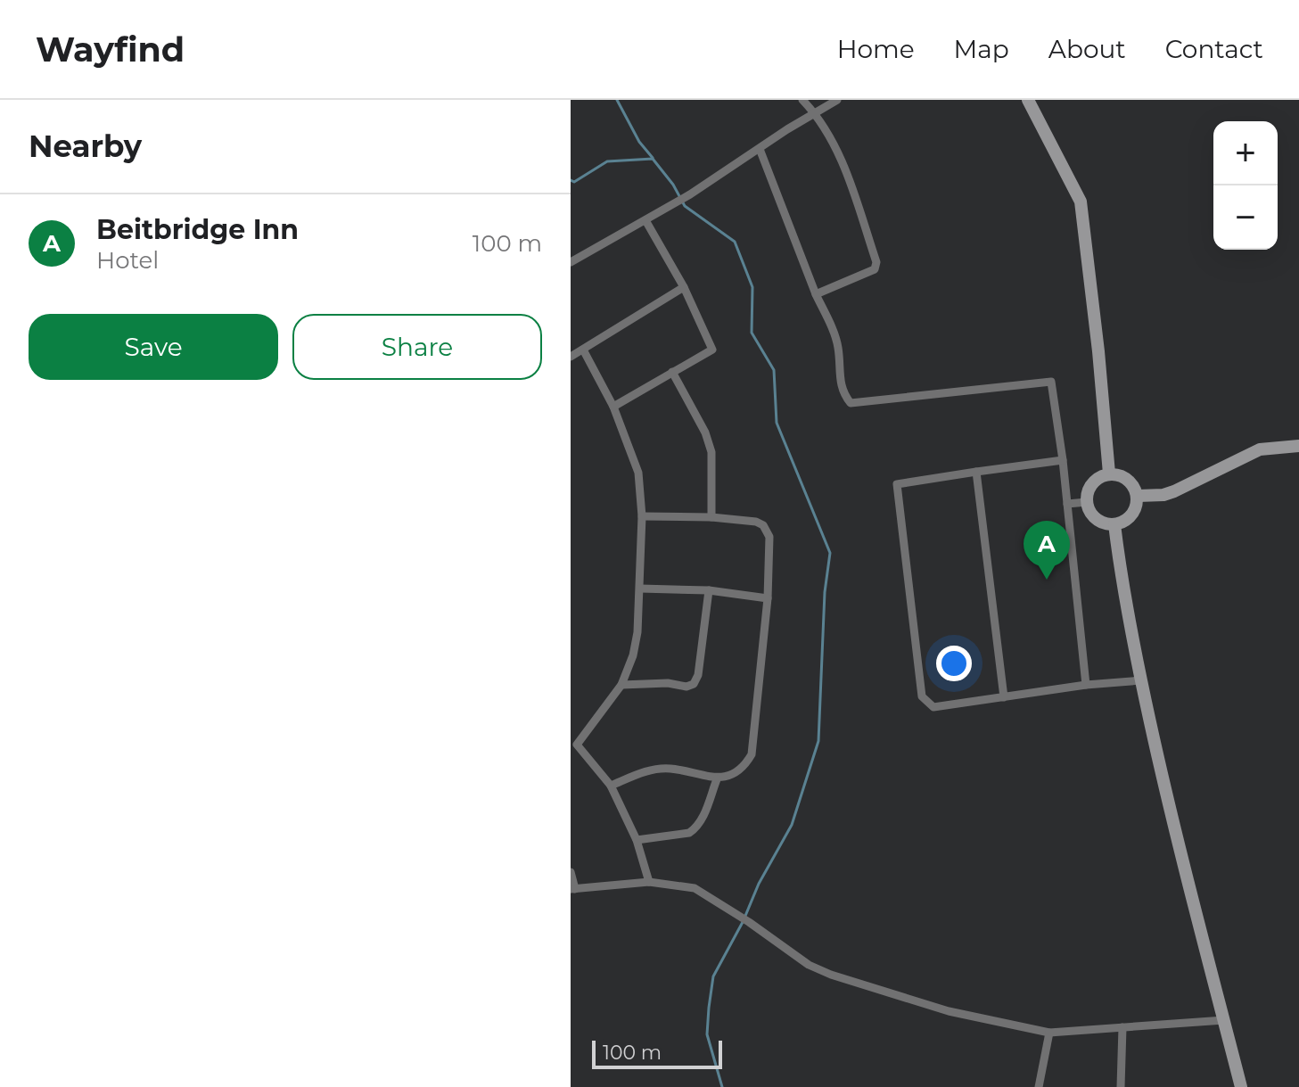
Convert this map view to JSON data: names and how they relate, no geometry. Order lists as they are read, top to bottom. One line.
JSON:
{"scale_bar":"100 m","page":{"header":"Wayfind","nav":["Home","Map","About","Contact"],"heading":"Nearby","map_buttons":["+","−"],"list":[{"mark":"A","name":"Beitbridge Inn","note":"Hotel","value":"100 m"}],"buttons":["Save","Share"],"pins":"A","scale":"100 m"}}
